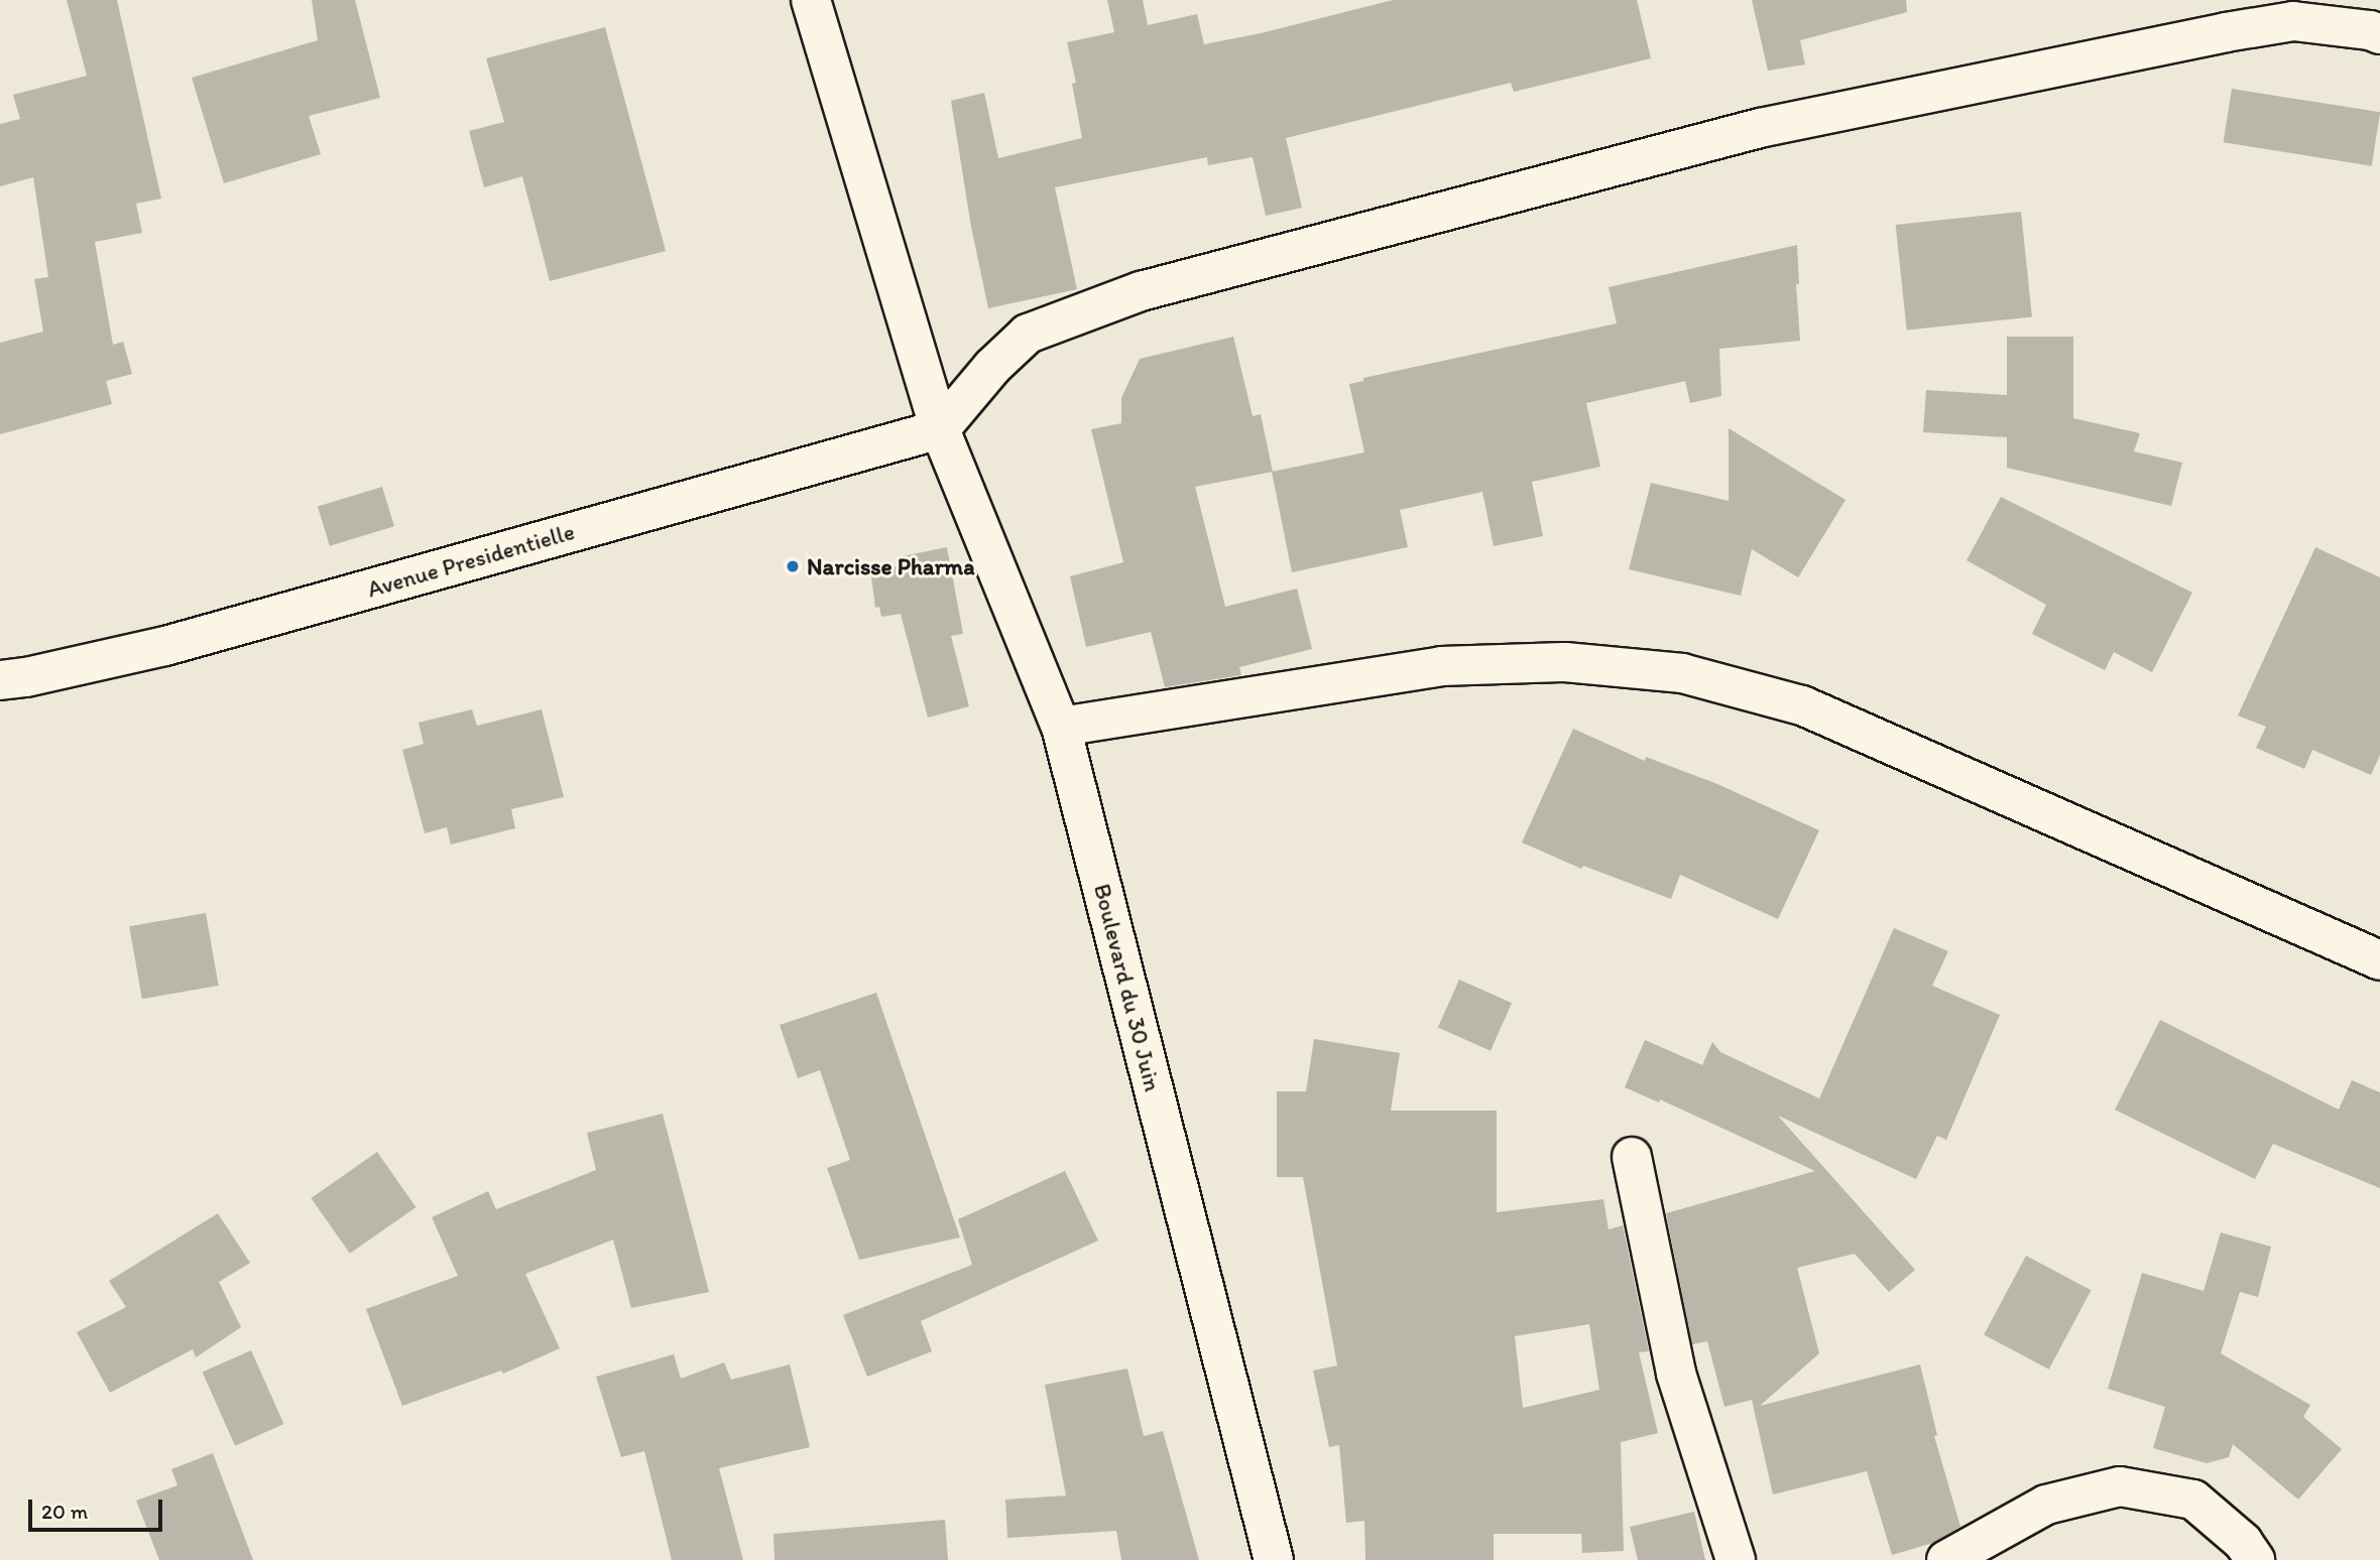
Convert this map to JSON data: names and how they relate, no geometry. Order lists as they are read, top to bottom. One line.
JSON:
{"streets":{"street":["Avenue Presidentielle","Boulevard du 30 Juin"]},"crossings":[["Avenue Presidentielle","Boulevard du 30 Juin"]],"places":["Narcisse Pharma"],"scale_bar":"20 m"}
